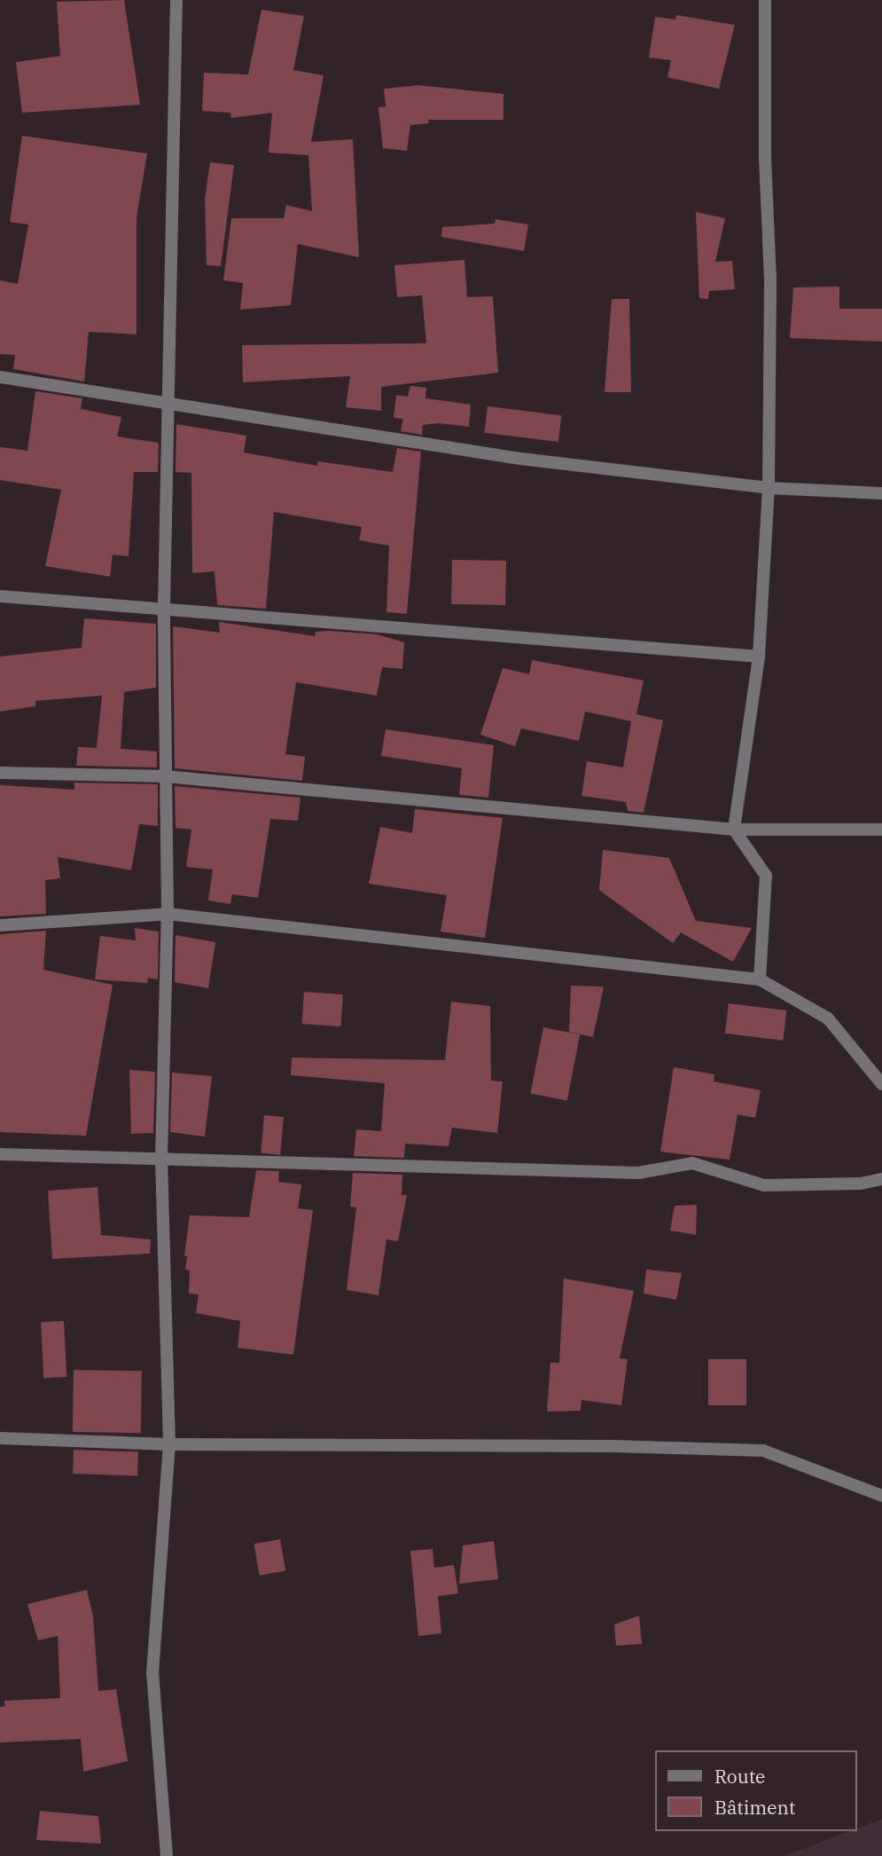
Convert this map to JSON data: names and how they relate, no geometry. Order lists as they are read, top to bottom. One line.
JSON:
{"legend":["Route","Bâtiment"]}
